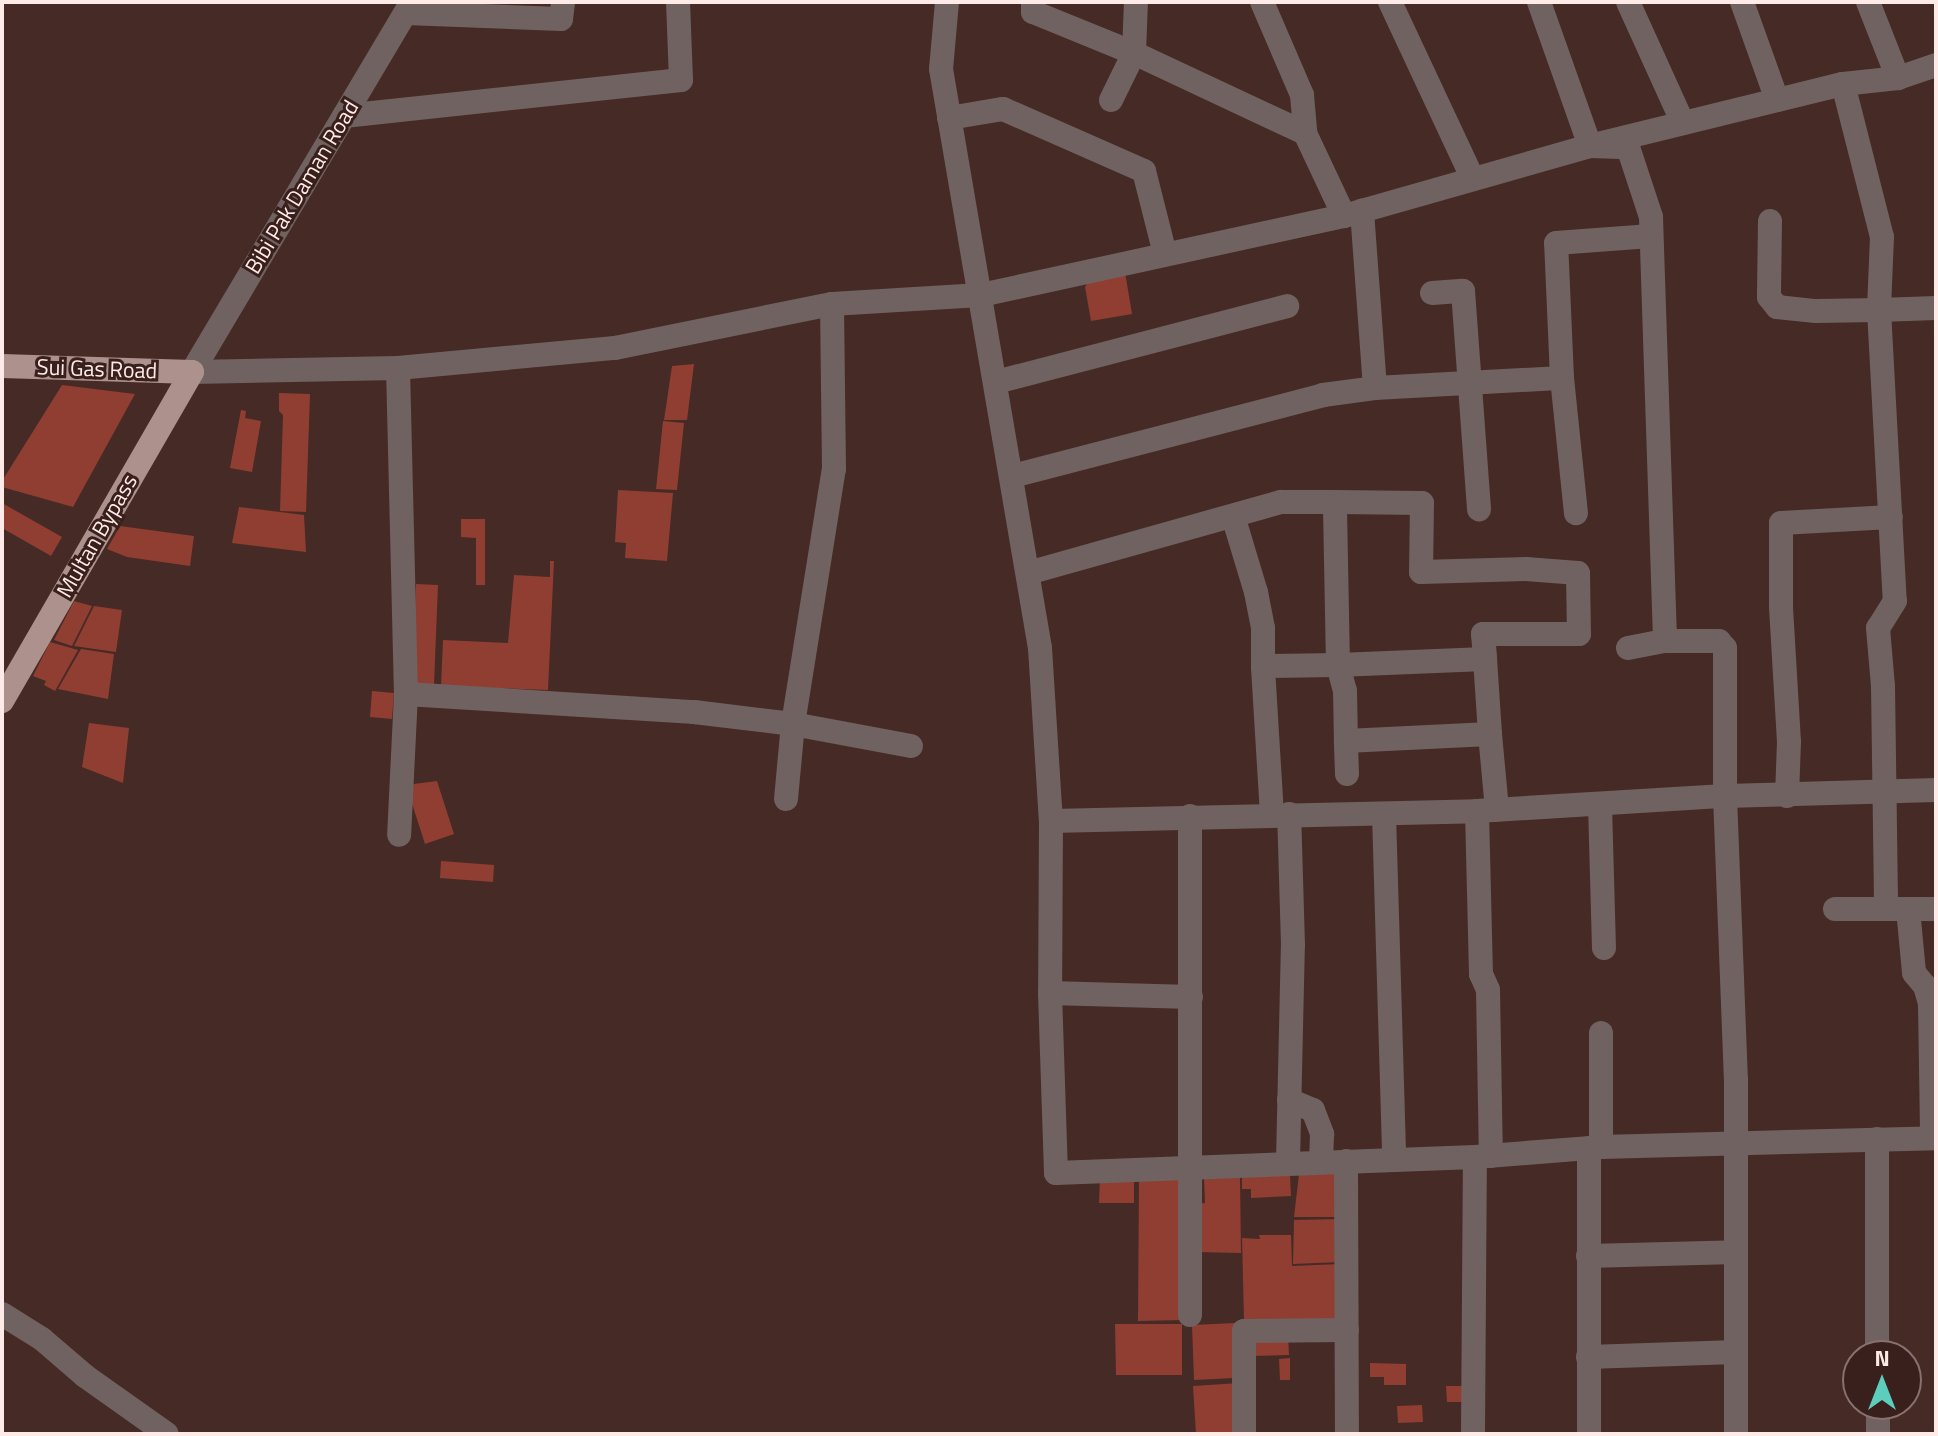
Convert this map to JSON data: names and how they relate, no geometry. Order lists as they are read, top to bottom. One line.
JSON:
{"streets":{"main road":["Sui Gas Road","Multan Bypass"],"street":["Bibi Pak Daman Road"]},"crossings":[["Bibi Pak Daman Road","Sui Gas Road"],["Bibi Pak Daman Road","Multan Bypass"],["Sui Gas Road","Multan Bypass"]],"north":"top"}
